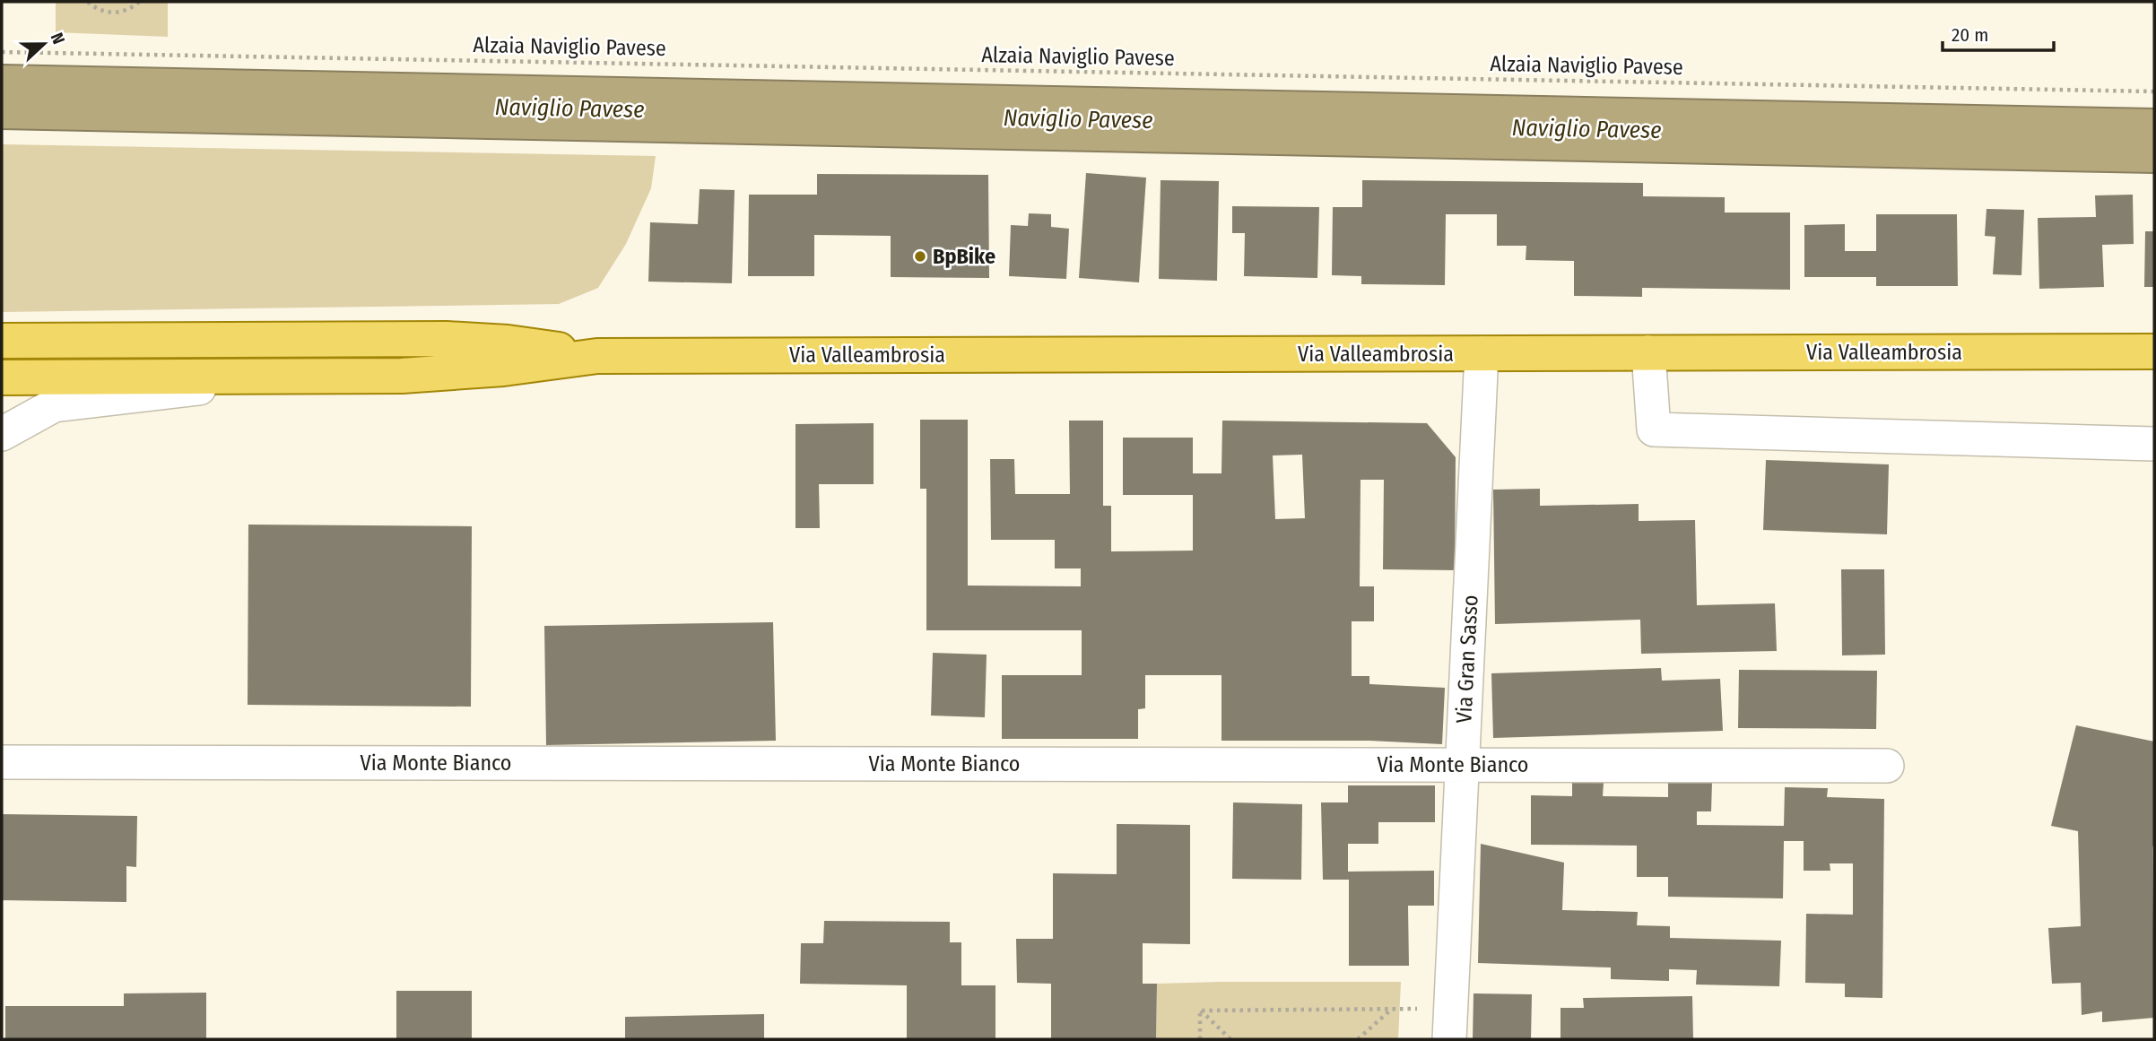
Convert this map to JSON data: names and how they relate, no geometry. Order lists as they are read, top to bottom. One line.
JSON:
{"streets":{"main road":["Via Valleambrosia"],"street":["Via Gran Sasso","Via Monte Bianco"],"path":["Alzaia Naviglio Pavese"]},"crossings":[["Via Valleambrosia","Via Gran Sasso"],["Via Gran Sasso","Via Monte Bianco"]],"water":["Naviglio Pavese"],"places":["BpBike"],"scale_bar":"20 m","north":"right"}
